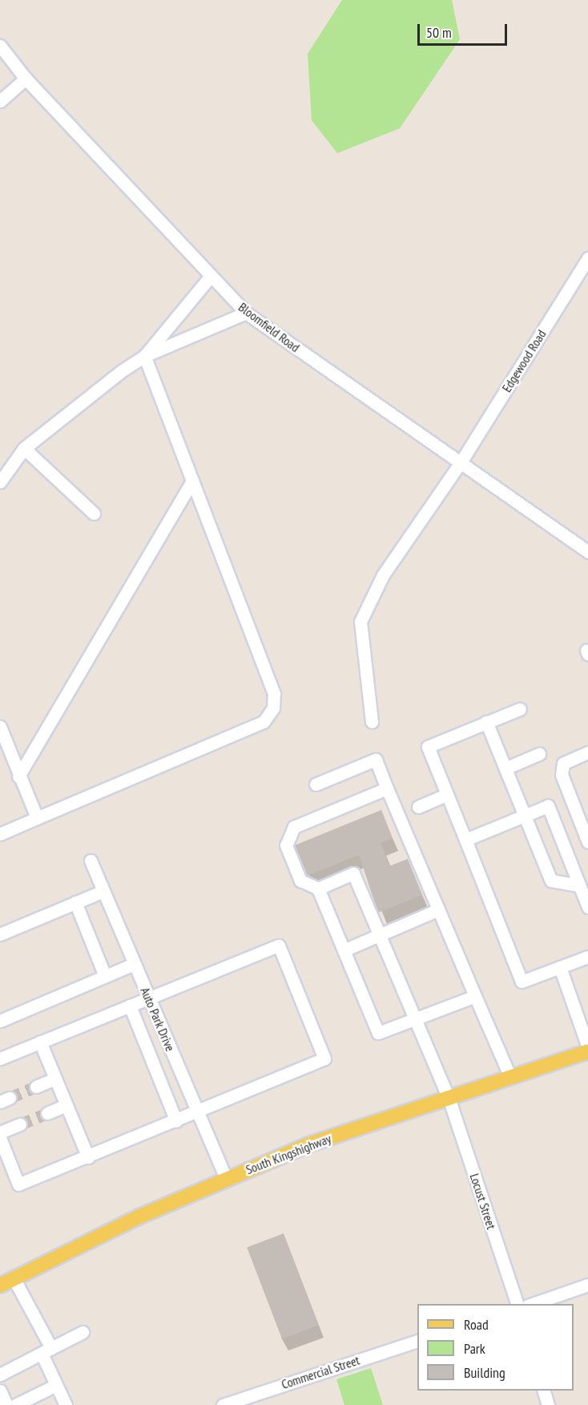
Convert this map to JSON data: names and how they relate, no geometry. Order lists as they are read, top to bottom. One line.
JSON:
{"streets":{"main road":["South Kingshighway"],"street":["Bloomfield Road","Edgewood Road","Auto Park Drive","Locust Street","Commercial Street"]},"crossings":[["Bloomfield Road","Edgewood Road"],["Auto Park Drive","South Kingshighway"],["South Kingshighway","Locust Street"]],"legend":["Road","Park","Building"],"scale_bar":"50 m"}
